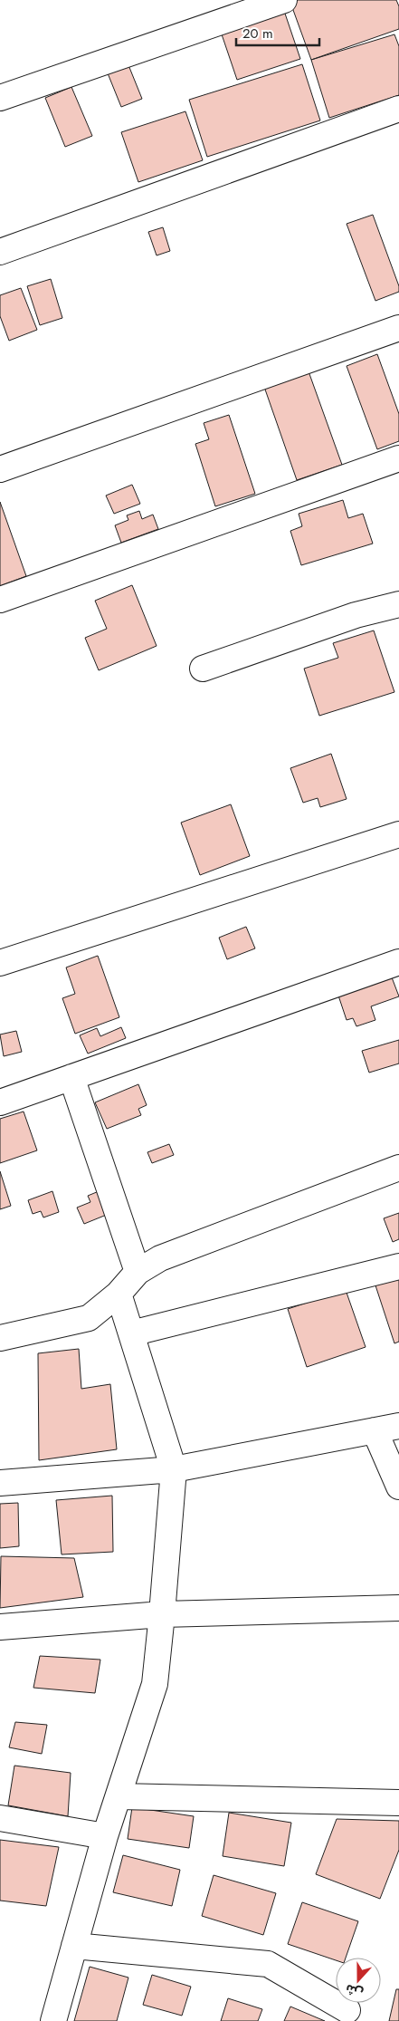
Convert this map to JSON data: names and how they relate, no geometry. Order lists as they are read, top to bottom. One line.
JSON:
{"scale_bar":"20 m","north":"bottom"}
